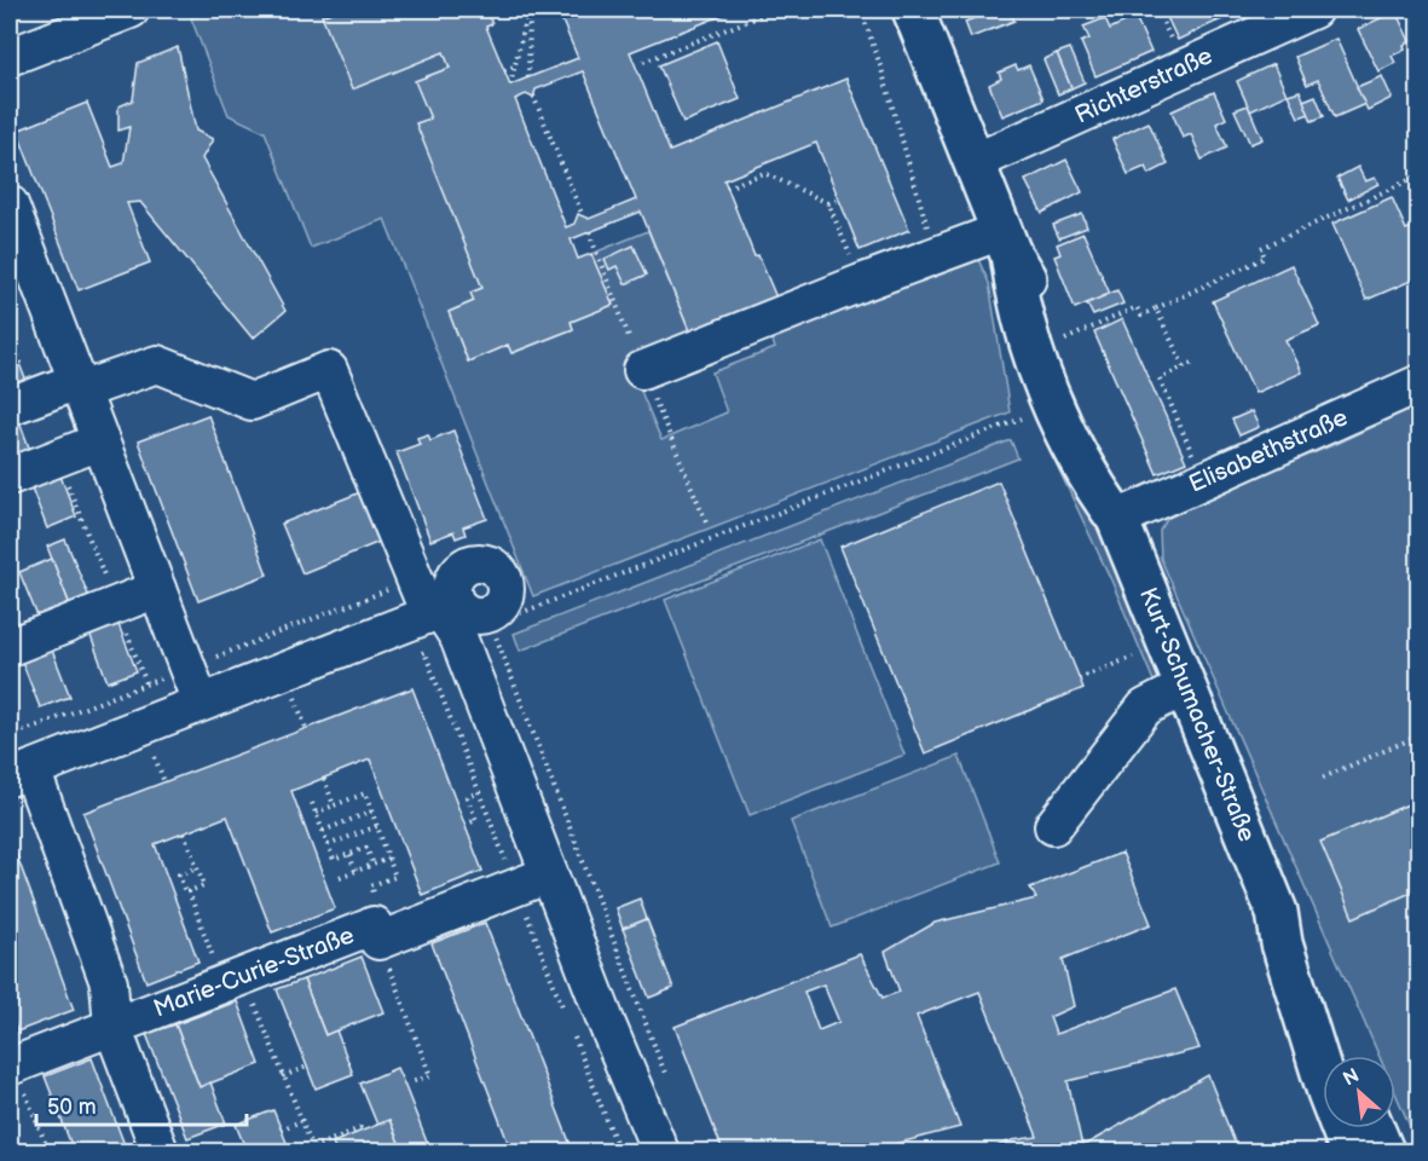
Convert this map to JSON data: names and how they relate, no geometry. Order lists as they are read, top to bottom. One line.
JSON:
{"streets":{"main road":["Kurt-Schumacher-Straße"],"street":["Richterstraße","Elisabethstraße","Marie-Curie-Straße"]},"crossings":[["Richterstraße","Kurt-Schumacher-Straße"],["Elisabethstraße","Kurt-Schumacher-Straße"]],"scale_bar":"50 m","north":"top left"}
